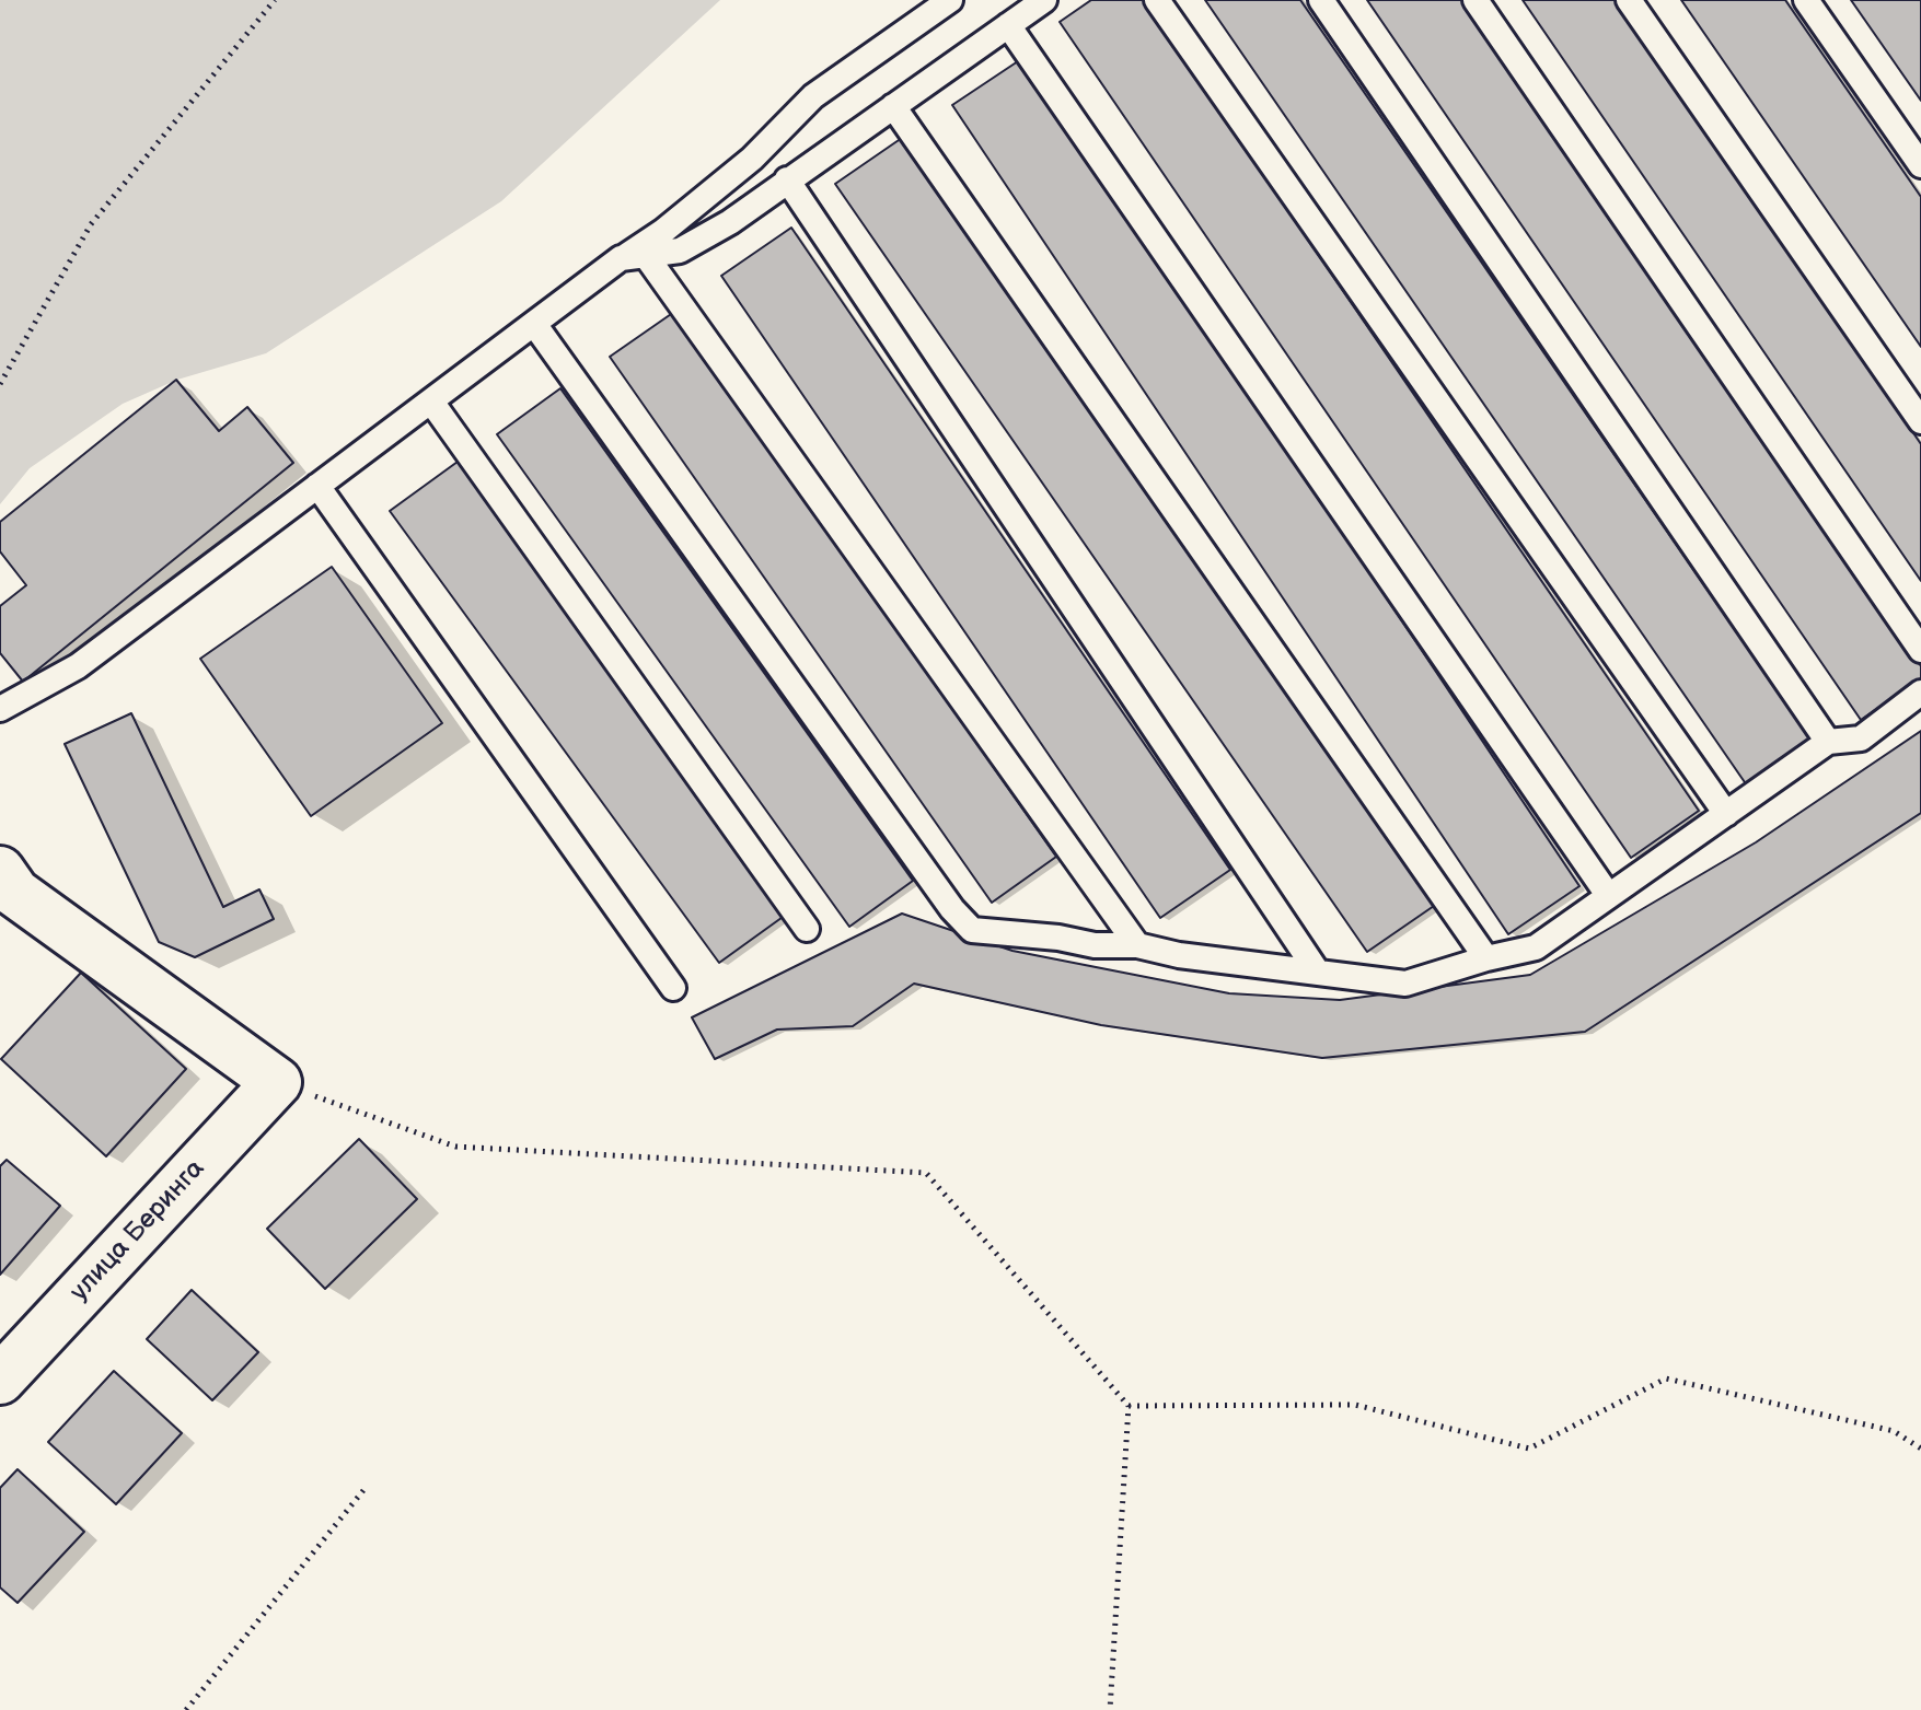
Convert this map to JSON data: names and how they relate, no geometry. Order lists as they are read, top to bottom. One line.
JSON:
{"streets":{"street":["улица Беринга"]}}
